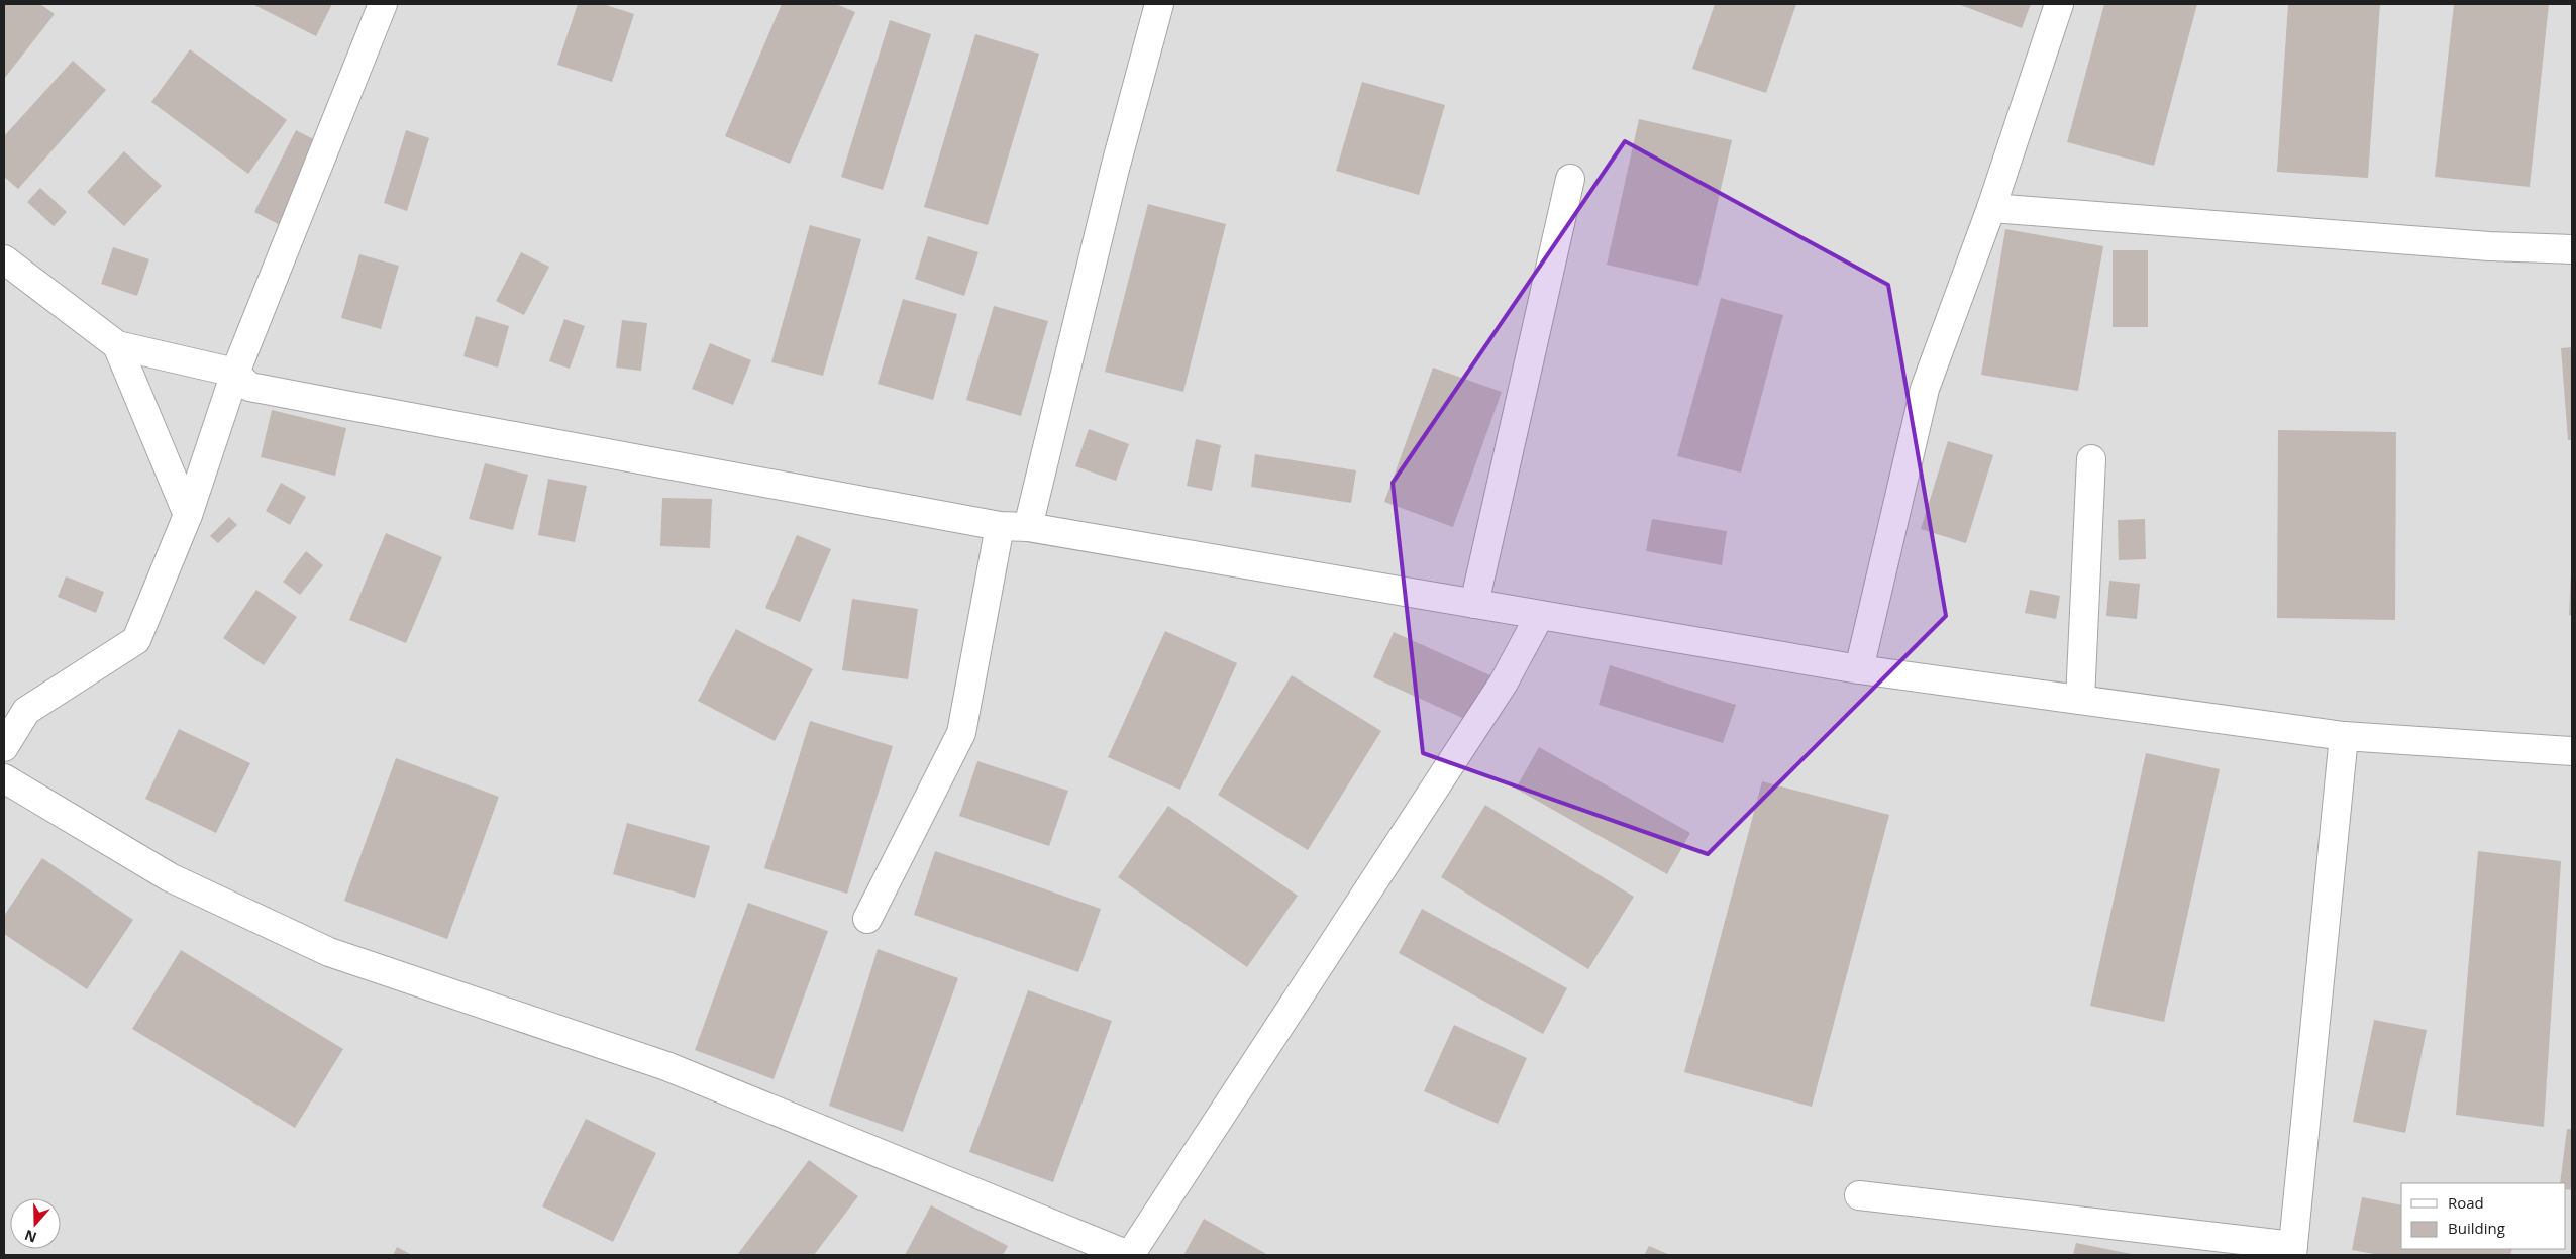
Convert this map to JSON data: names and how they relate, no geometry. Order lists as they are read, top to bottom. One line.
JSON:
{"legend":["Road","Building"],"north":"bottom"}
